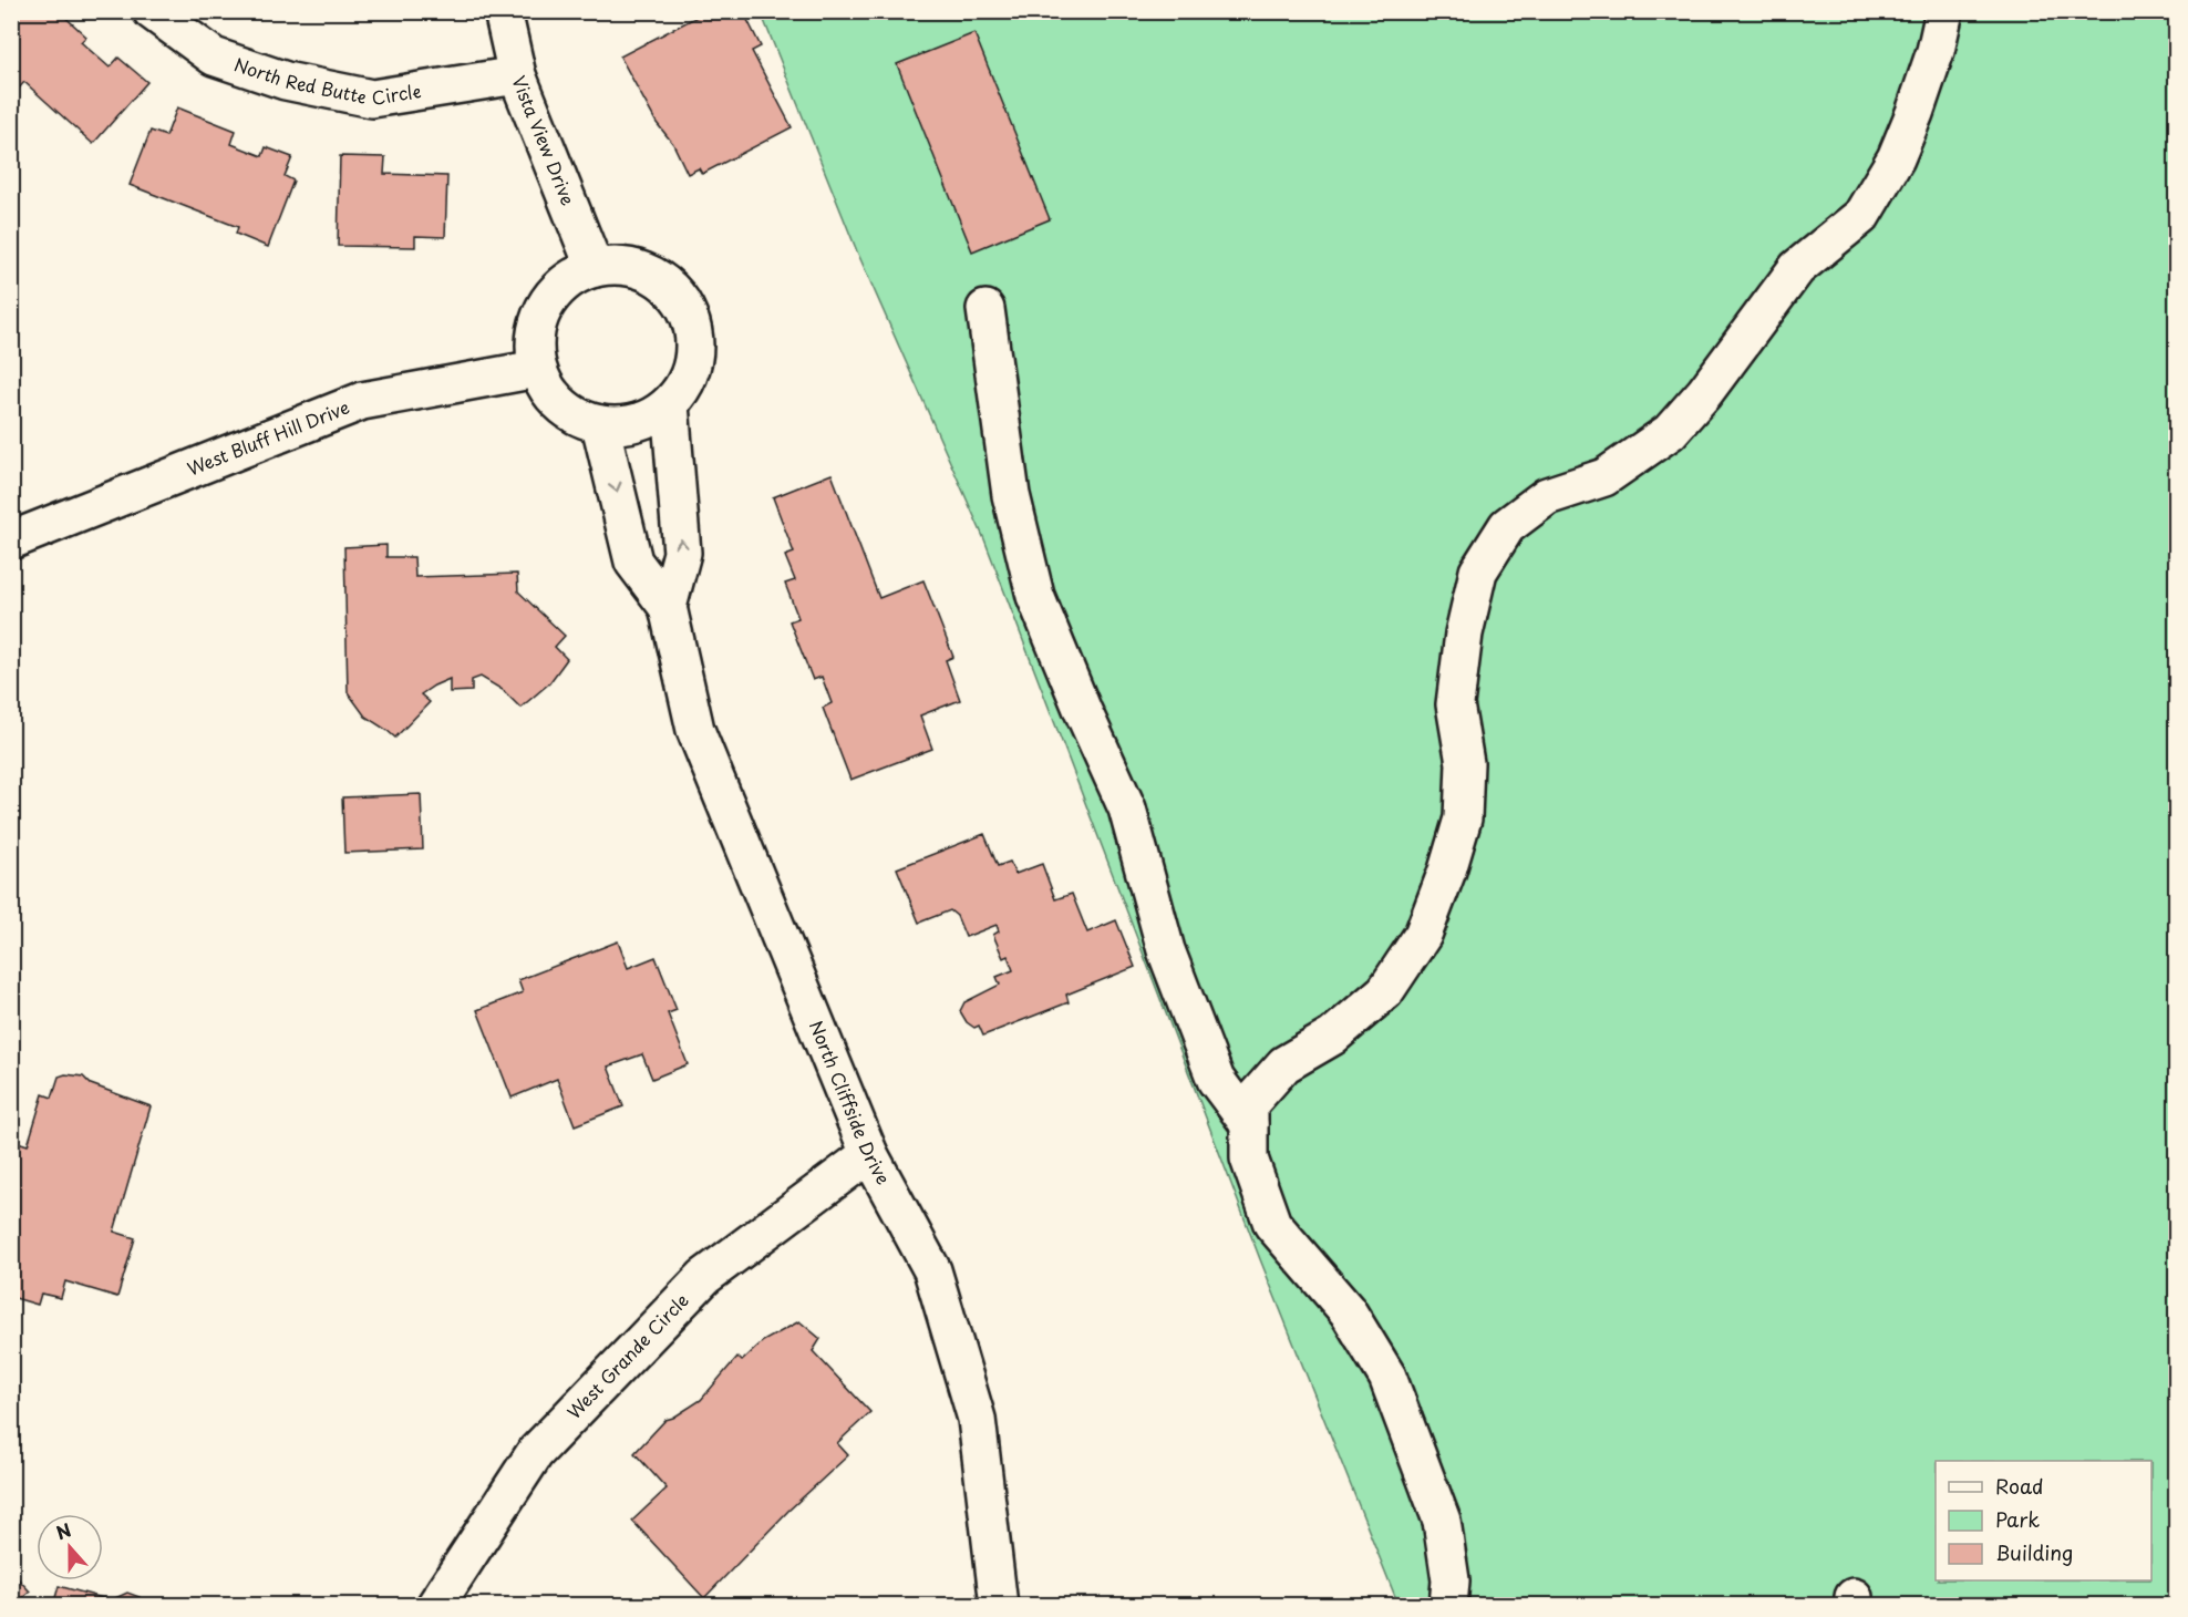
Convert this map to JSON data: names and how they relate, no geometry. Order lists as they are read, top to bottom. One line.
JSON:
{"streets":{"street":["North Red Butte Circle","Vista View Drive","West Bluff Hill Drive","North Cliffside Drive","West Grande Circle"]},"crossings":[["North Red Butte Circle","Vista View Drive"],["Vista View Drive","West Bluff Hill Drive"],["Vista View Drive","North Cliffside Drive"],["West Bluff Hill Drive","North Cliffside Drive"],["North Cliffside Drive","West Grande Circle"]],"legend":["Road","Park","Building"],"north":"top"}
